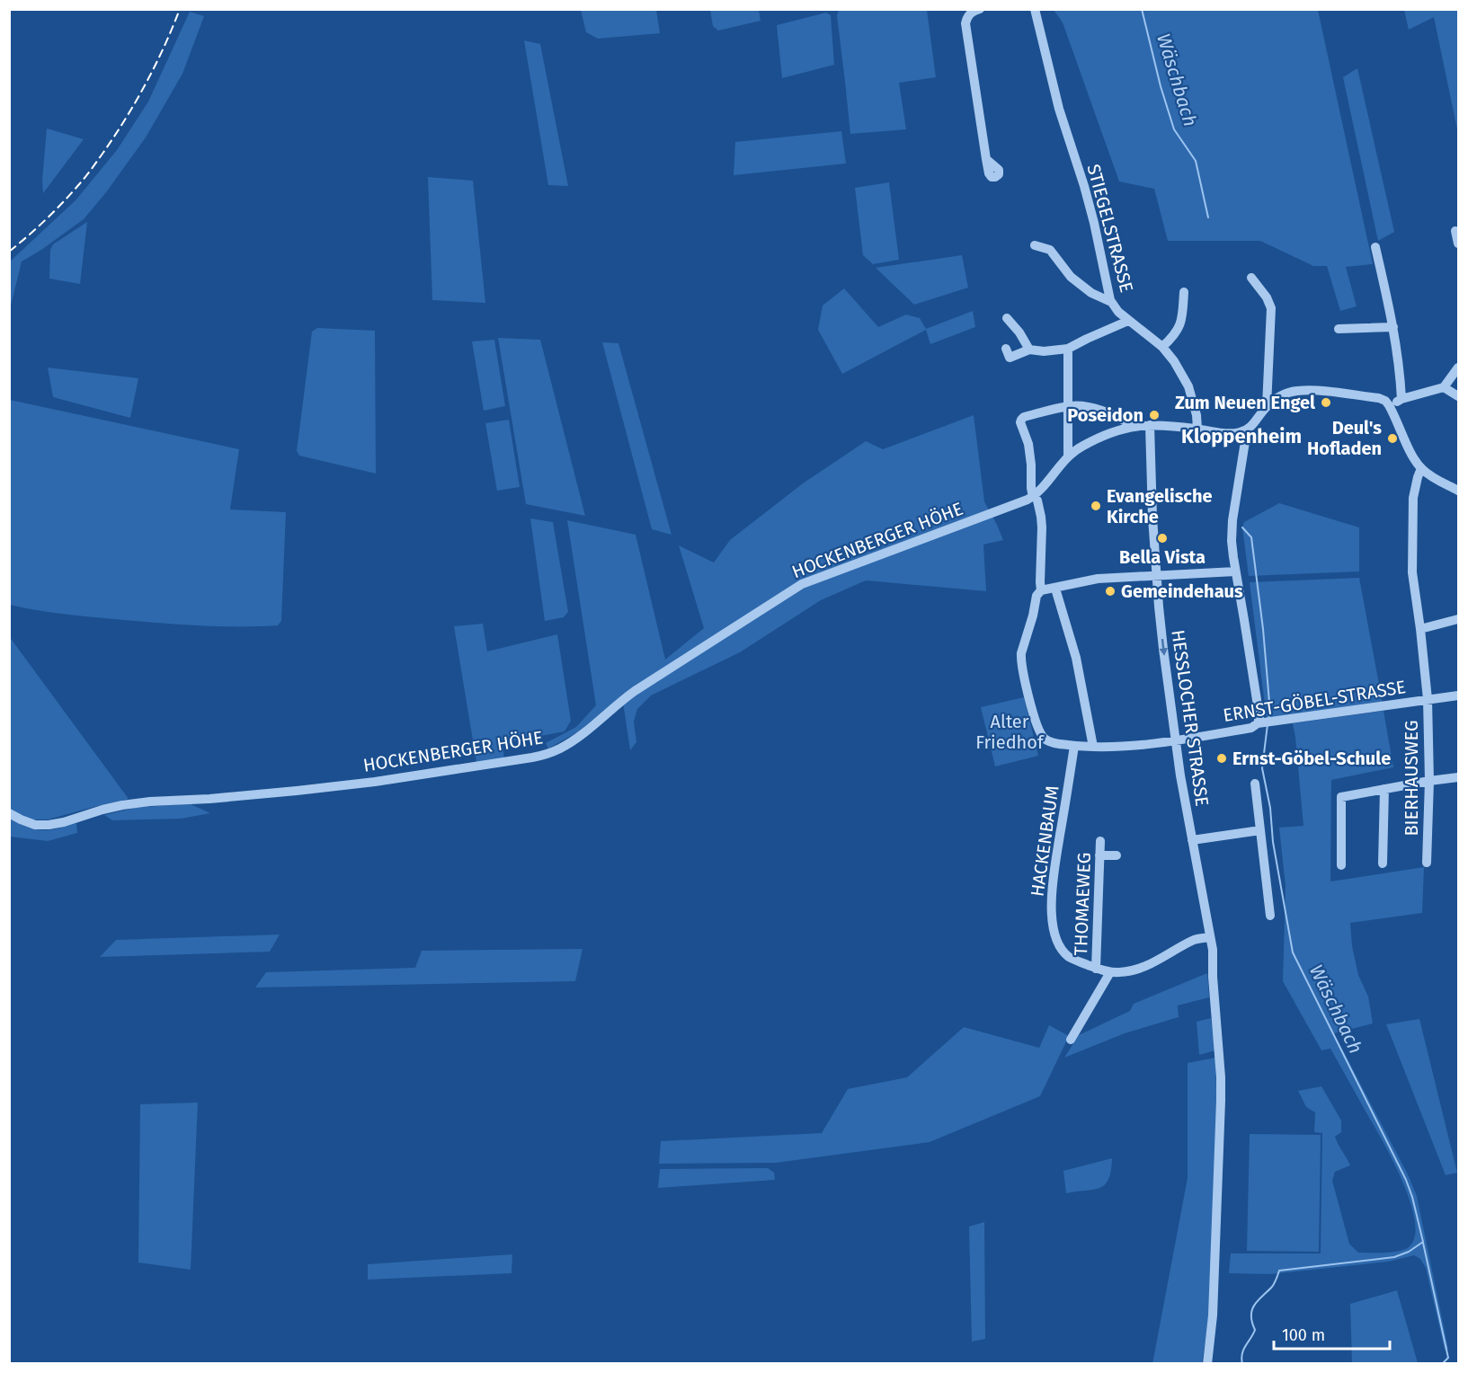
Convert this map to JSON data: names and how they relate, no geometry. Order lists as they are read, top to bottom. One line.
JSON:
{"streets":{"street":["STIEGELSTRASSE","HOCKENBERGER HÖHE","ERNST-GÖBEL-STRASSE","HESSLOCHER STRASSE","BIERHAUSWEG","HACKENBAUM","THOMAEWEG"]},"crossings":[["ERNST-GÖBEL-STRASSE","HESSLOCHER STRASSE"],["ERNST-GÖBEL-STRASSE","BIERHAUSWEG"],["ERNST-GÖBEL-STRASSE","HACKENBAUM"],["HESSLOCHER STRASSE","HACKENBAUM"],["HACKENBAUM","THOMAEWEG"]],"districts":["Kloppenheim"],"water":["Wäschbach"],"parks":["Alter Friedhof"],"places":["Zum Neuen Engel","Poseidon","Deul's Hofladen","Evangelische Kirche","Bella Vista","Gemeindehaus","Ernst-Göbel-Schule"],"scale_bar":"100 m"}
